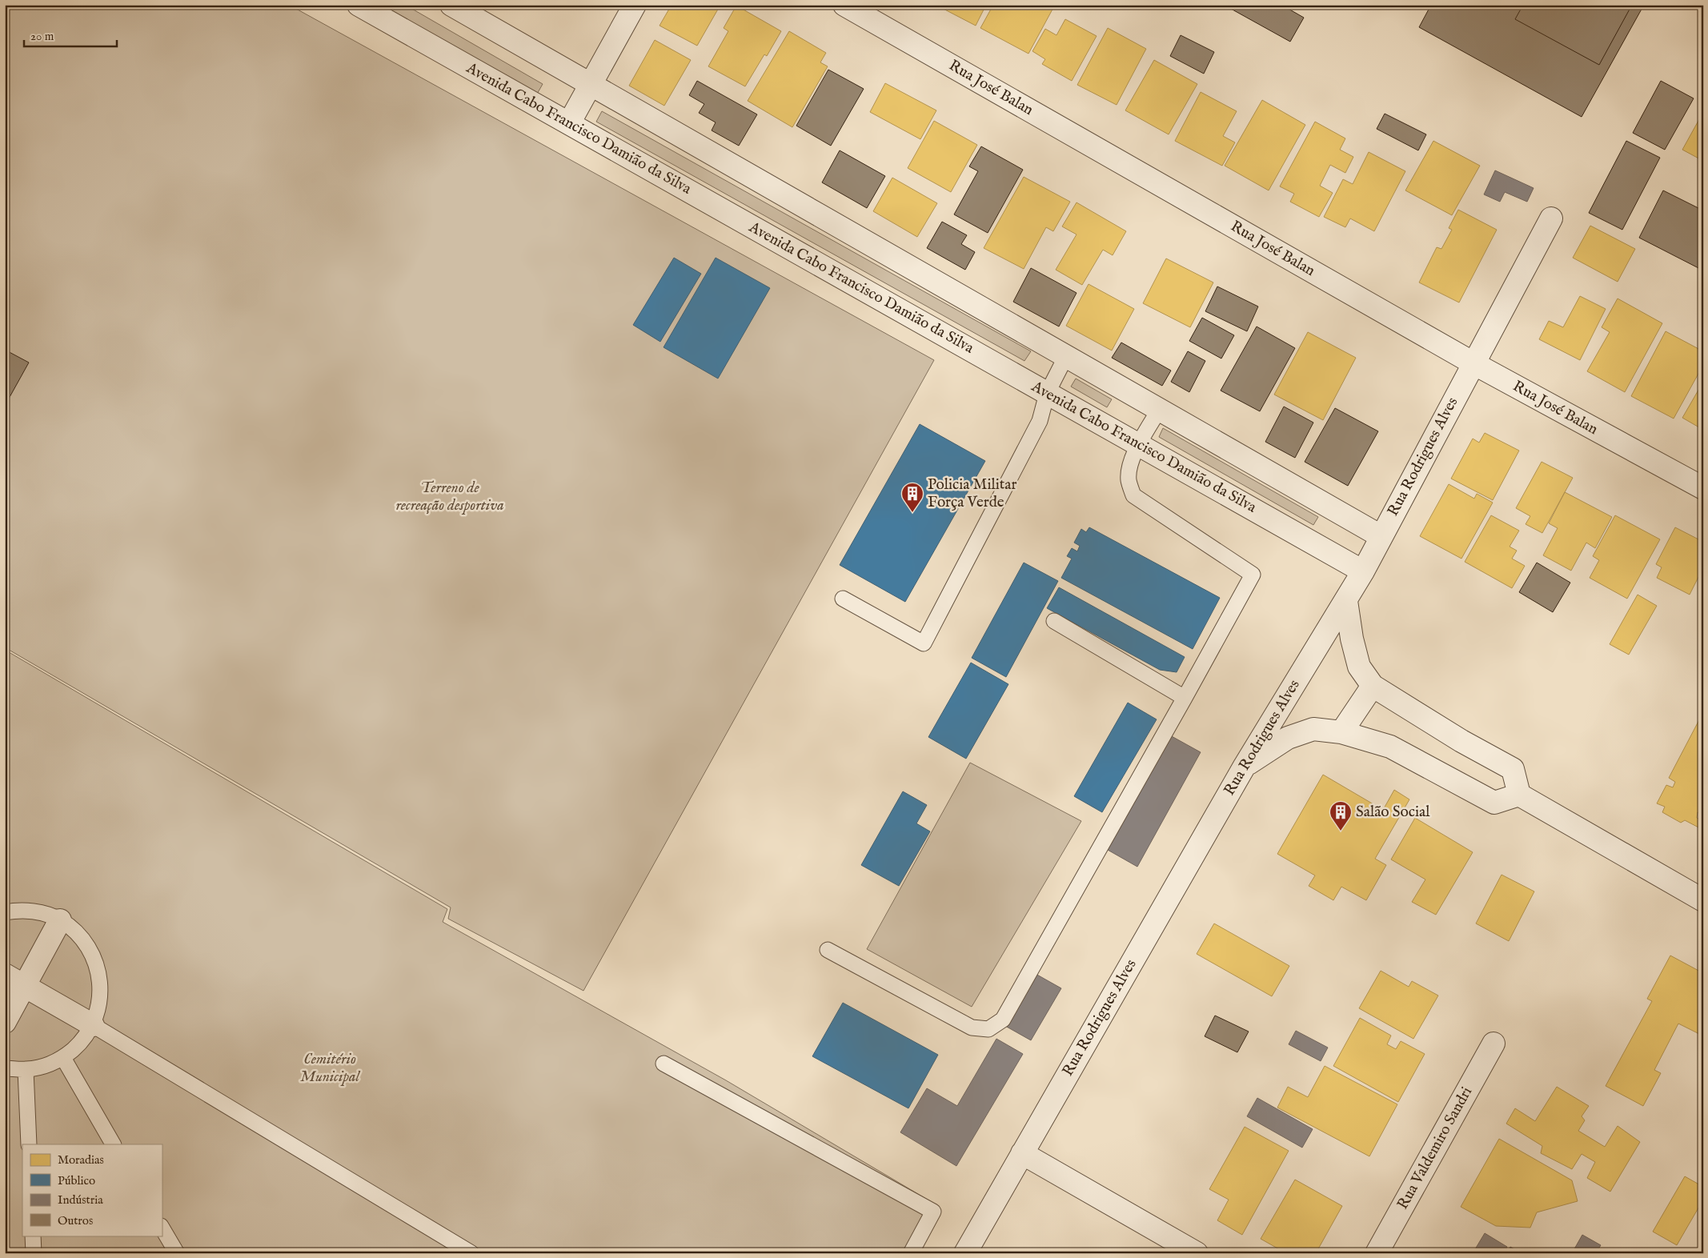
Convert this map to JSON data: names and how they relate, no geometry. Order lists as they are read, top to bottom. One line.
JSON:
{"streets":{"street":["Rua José Balan","Avenida Cabo Francisco Damião da Silva","Rua Rodrigues Alves","Rua Valdemiro Sandri"]},"crossings":[["Rua José Balan","Rua Rodrigues Alves"],["Avenida Cabo Francisco Damião da Silva","Rua Rodrigues Alves"]],"parks":["Terreno de recreação desportiva","Cemitério Municipal"],"places":{"building":["Policia Militar Força Verde","Salão Social"]},"legend":["Moradias","Público","Indústria","Outros"],"scale_bar":"20 m"}
